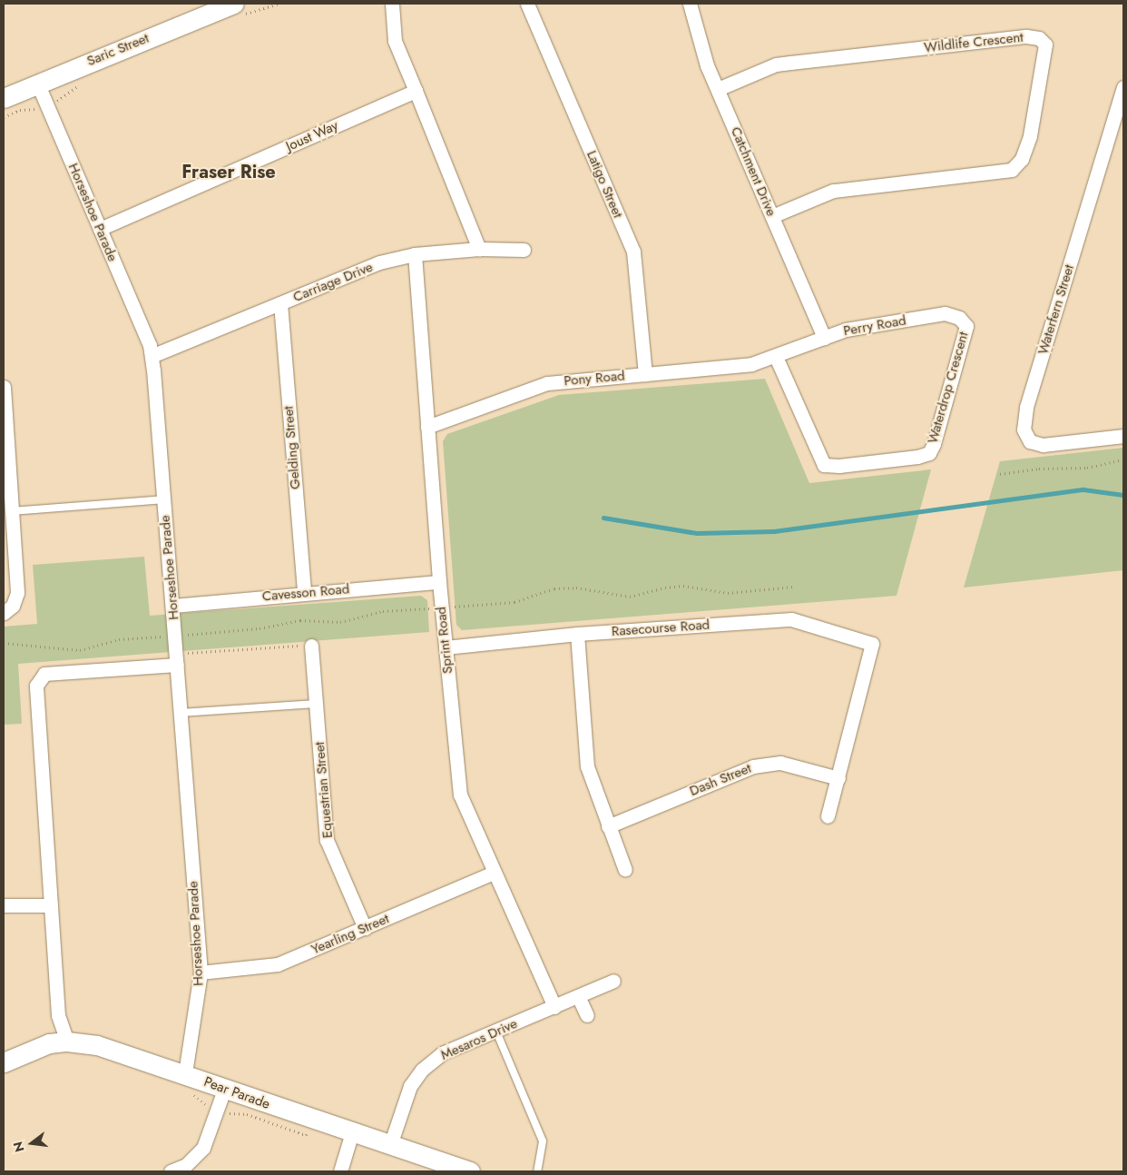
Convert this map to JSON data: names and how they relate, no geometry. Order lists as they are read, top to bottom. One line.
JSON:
{"streets":{"street":["Wildlife Crescent","Saric Street","Joust Way","Catchment Drive","Latigo Street","Horseshoe Parade","Carriage Drive","Waterfern Street","Perry Road","Pony Road","Waterdrop Crescent","Gelding Street","Cavesson Road","Rasecourse Road","Sprint Road","Dash Street","Equestrian Street","Yearling Street","Mesaros Drive","Pear Parade"]},"crossings":[["Wildlife Crescent","Catchment Drive"],["Saric Street","Horseshoe Parade"],["Joust Way","Horseshoe Parade"],["Catchment Drive","Perry Road"],["Latigo Street","Pony Road"],["Horseshoe Parade","Carriage Drive"],["Horseshoe Parade","Cavesson Road"],["Horseshoe Parade","Yearling Street"],["Horseshoe Parade","Pear Parade"],["Carriage Drive","Gelding Street"],["Carriage Drive","Sprint Road"],["Perry Road","Pony Road"],["Perry Road","Waterdrop Crescent"],["Pony Road","Waterdrop Crescent"],["Pony Road","Sprint Road"],["Gelding Street","Cavesson Road"],["Cavesson Road","Sprint Road"],["Rasecourse Road","Sprint Road"],["Rasecourse Road","Dash Street"],["Sprint Road","Yearling Street"],["Sprint Road","Mesaros Drive"],["Equestrian Street","Yearling Street"],["Mesaros Drive","Pear Parade"]],"districts":["Fraser Rise"],"north":"left"}
